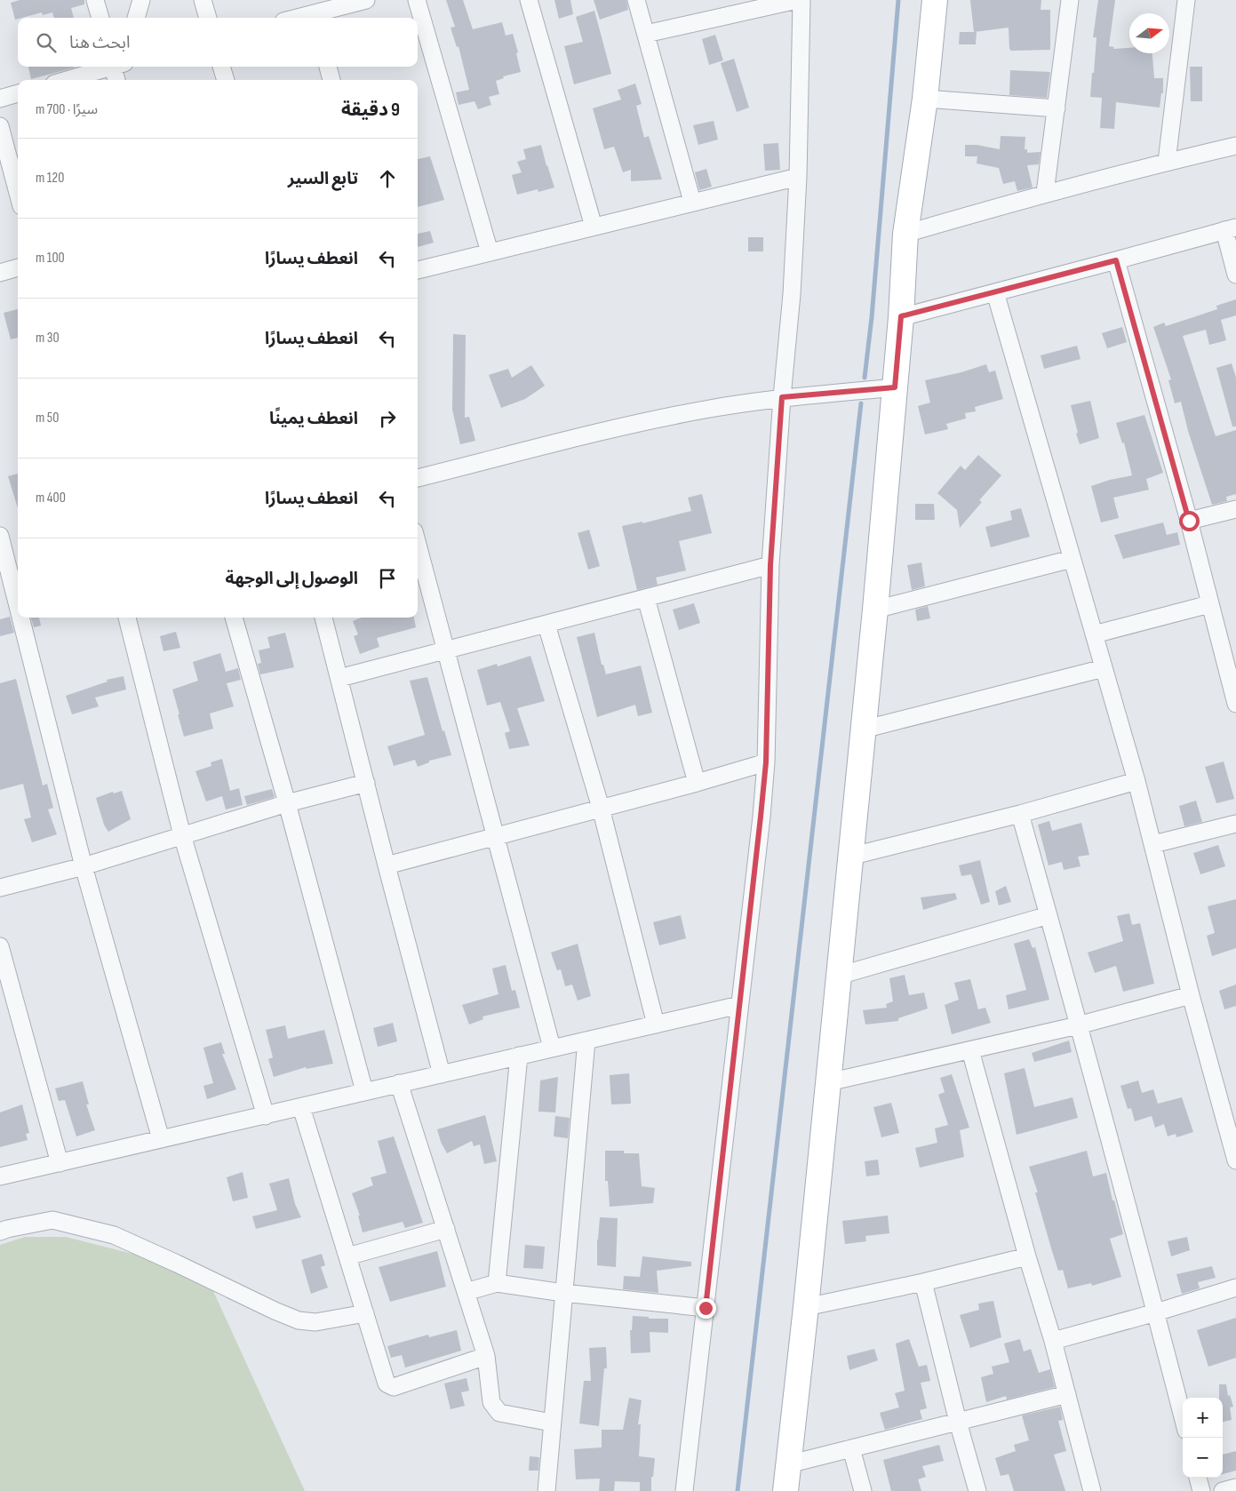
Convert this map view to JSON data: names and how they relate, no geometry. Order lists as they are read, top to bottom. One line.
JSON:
{"north":"right","page":{"search":"ابحث هنا","heading":["9 دقيقة","سيرًا · 700 m"],"list":[["تابع السير","120 m"],["انعطف يسارًا","100 m"],["انعطف يسارًا","30 m"],["انعطف يمينًا","50 m"],["انعطف يسارًا","400 m"],"الوصول إلى الوجهة"],"map_buttons":["+","−"]}}
